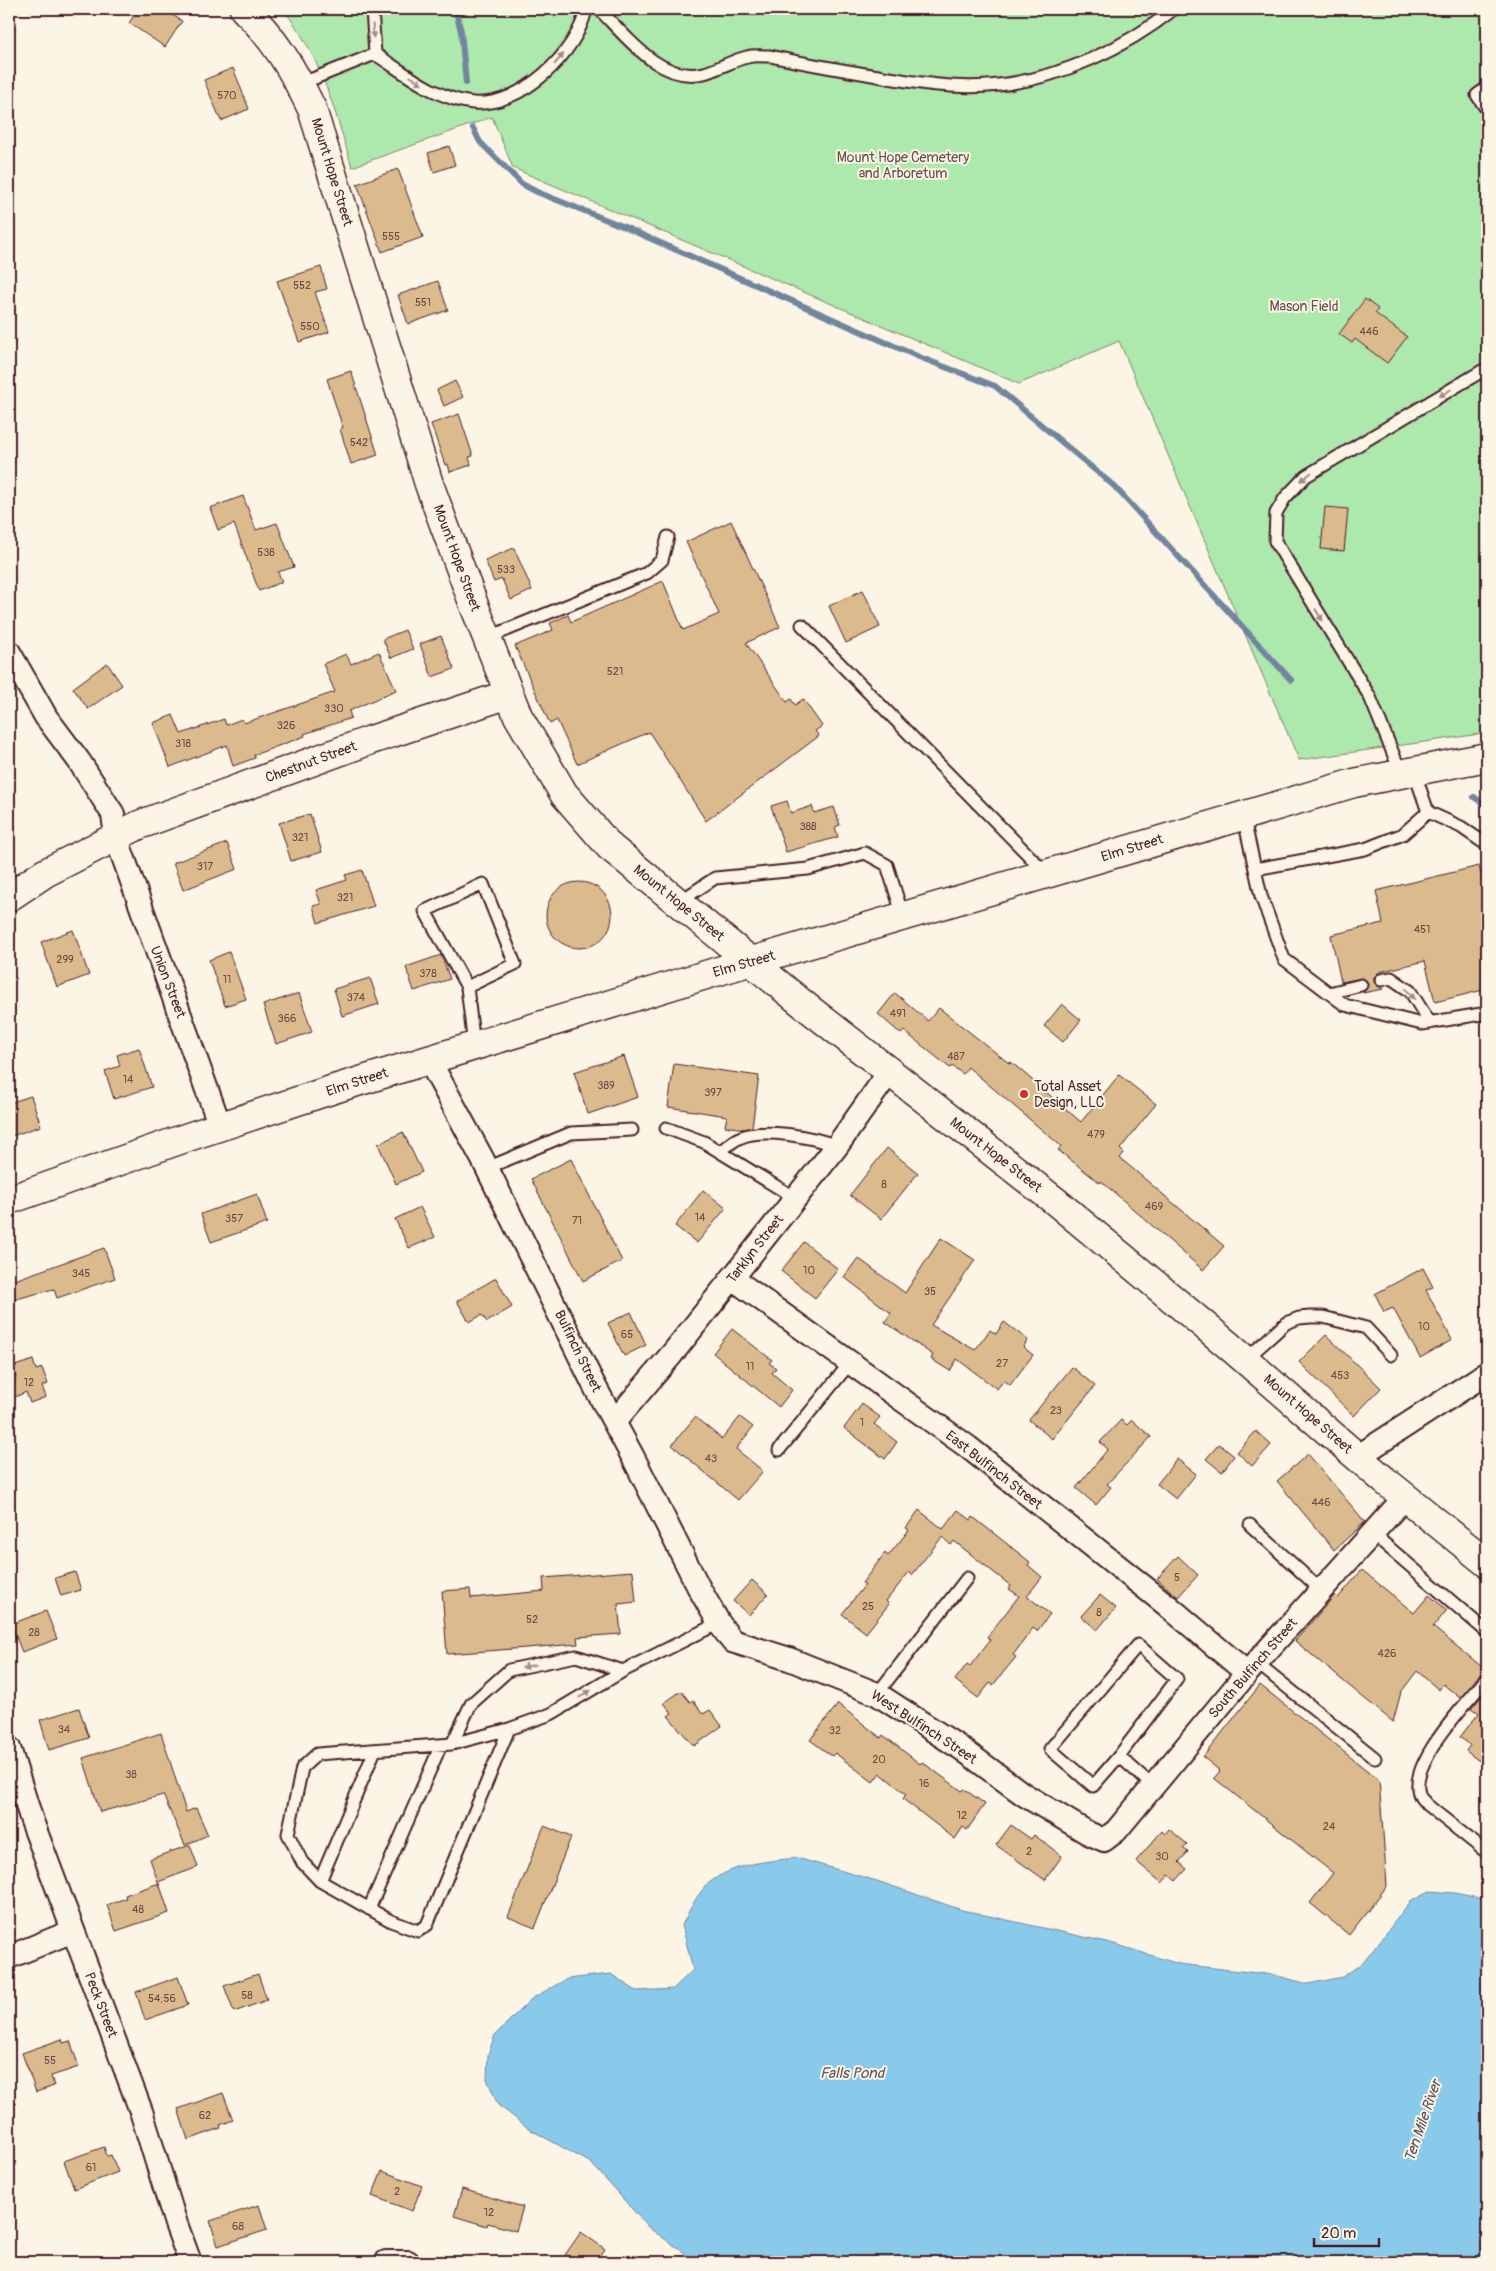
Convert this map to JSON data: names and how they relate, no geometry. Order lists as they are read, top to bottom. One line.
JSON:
{"streets":{"street":["Mount Hope Street","Chestnut Street","Elm Street","Union Street","Tarklyn Street","Bulfinch Street","East Bulfinch Street","South Bulfinch Street","West Bulfinch Street","Peck Street"]},"crossings":[["Mount Hope Street","Chestnut Street"],["Mount Hope Street","Elm Street"],["Mount Hope Street","Tarklyn Street"],["Mount Hope Street","South Bulfinch Street"],["Chestnut Street","Union Street"],["Elm Street","Union Street"],["Elm Street","Bulfinch Street"],["Tarklyn Street","Bulfinch Street"],["Tarklyn Street","East Bulfinch Street"],["Bulfinch Street","West Bulfinch Street"],["East Bulfinch Street","South Bulfinch Street"],["South Bulfinch Street","West Bulfinch Street"]],"water":["Falls Pond","Ten Mile River"],"parks":["Mount Hope Cemetery and Arboretum","Mason Field"],"places":["Total Asset Design, LLC"],"house_numbers":["570","555","552","551","550","446","542","538","533","521","330","326","318","388","321","317","321","451","299","378","11","374","491","366","487","14","389","397","479","8","469","14","357","71","10","345","35","10","65","27","11","453","12","23","1","43","446","5","25","8","52","28","426","34","32","20","38","16","12","24","2","30","48","58","54;56","55","62","61","2","12","68"],"scale_bar":"20 m"}
